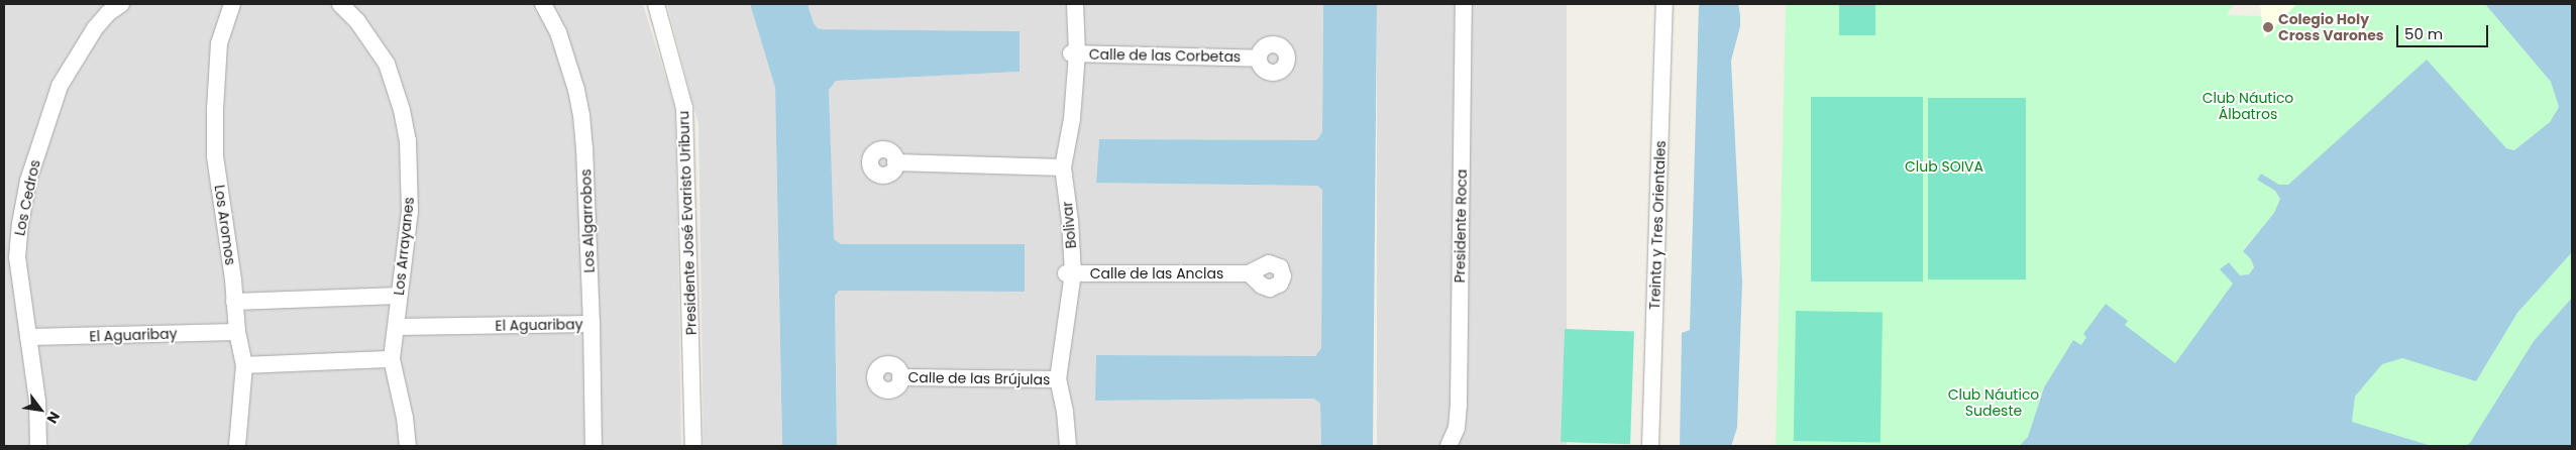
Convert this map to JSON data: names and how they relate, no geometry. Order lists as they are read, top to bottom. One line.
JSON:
{"streets":{"street":["Calle de las Corbetas","Los Cedros","Los Algarrobos","Presidente José Evaristo Uriburu","Los Aromos","Bolivar","Treinta y Tres Orientales","Presidente Roca","Los Arrayanes","Calle de las Anclas","El Aguaribay","Calle de las Brújulas"]},"crossings":[["Calle de las Corbetas","Bolivar"],["Los Cedros","El Aguaribay"],["Los Algarrobos","El Aguaribay"],["Los Aromos","El Aguaribay"],["Bolivar","Calle de las Anclas"],["Bolivar","Calle de las Brújulas"],["Los Arrayanes","El Aguaribay"]],"parks":["Club Náutico Álbatros","Club SOIVA","Club Náutico Sudeste"],"places":["Colegio Holy Cross Varones"],"scale_bar":"50 m","north":"bottom right"}
